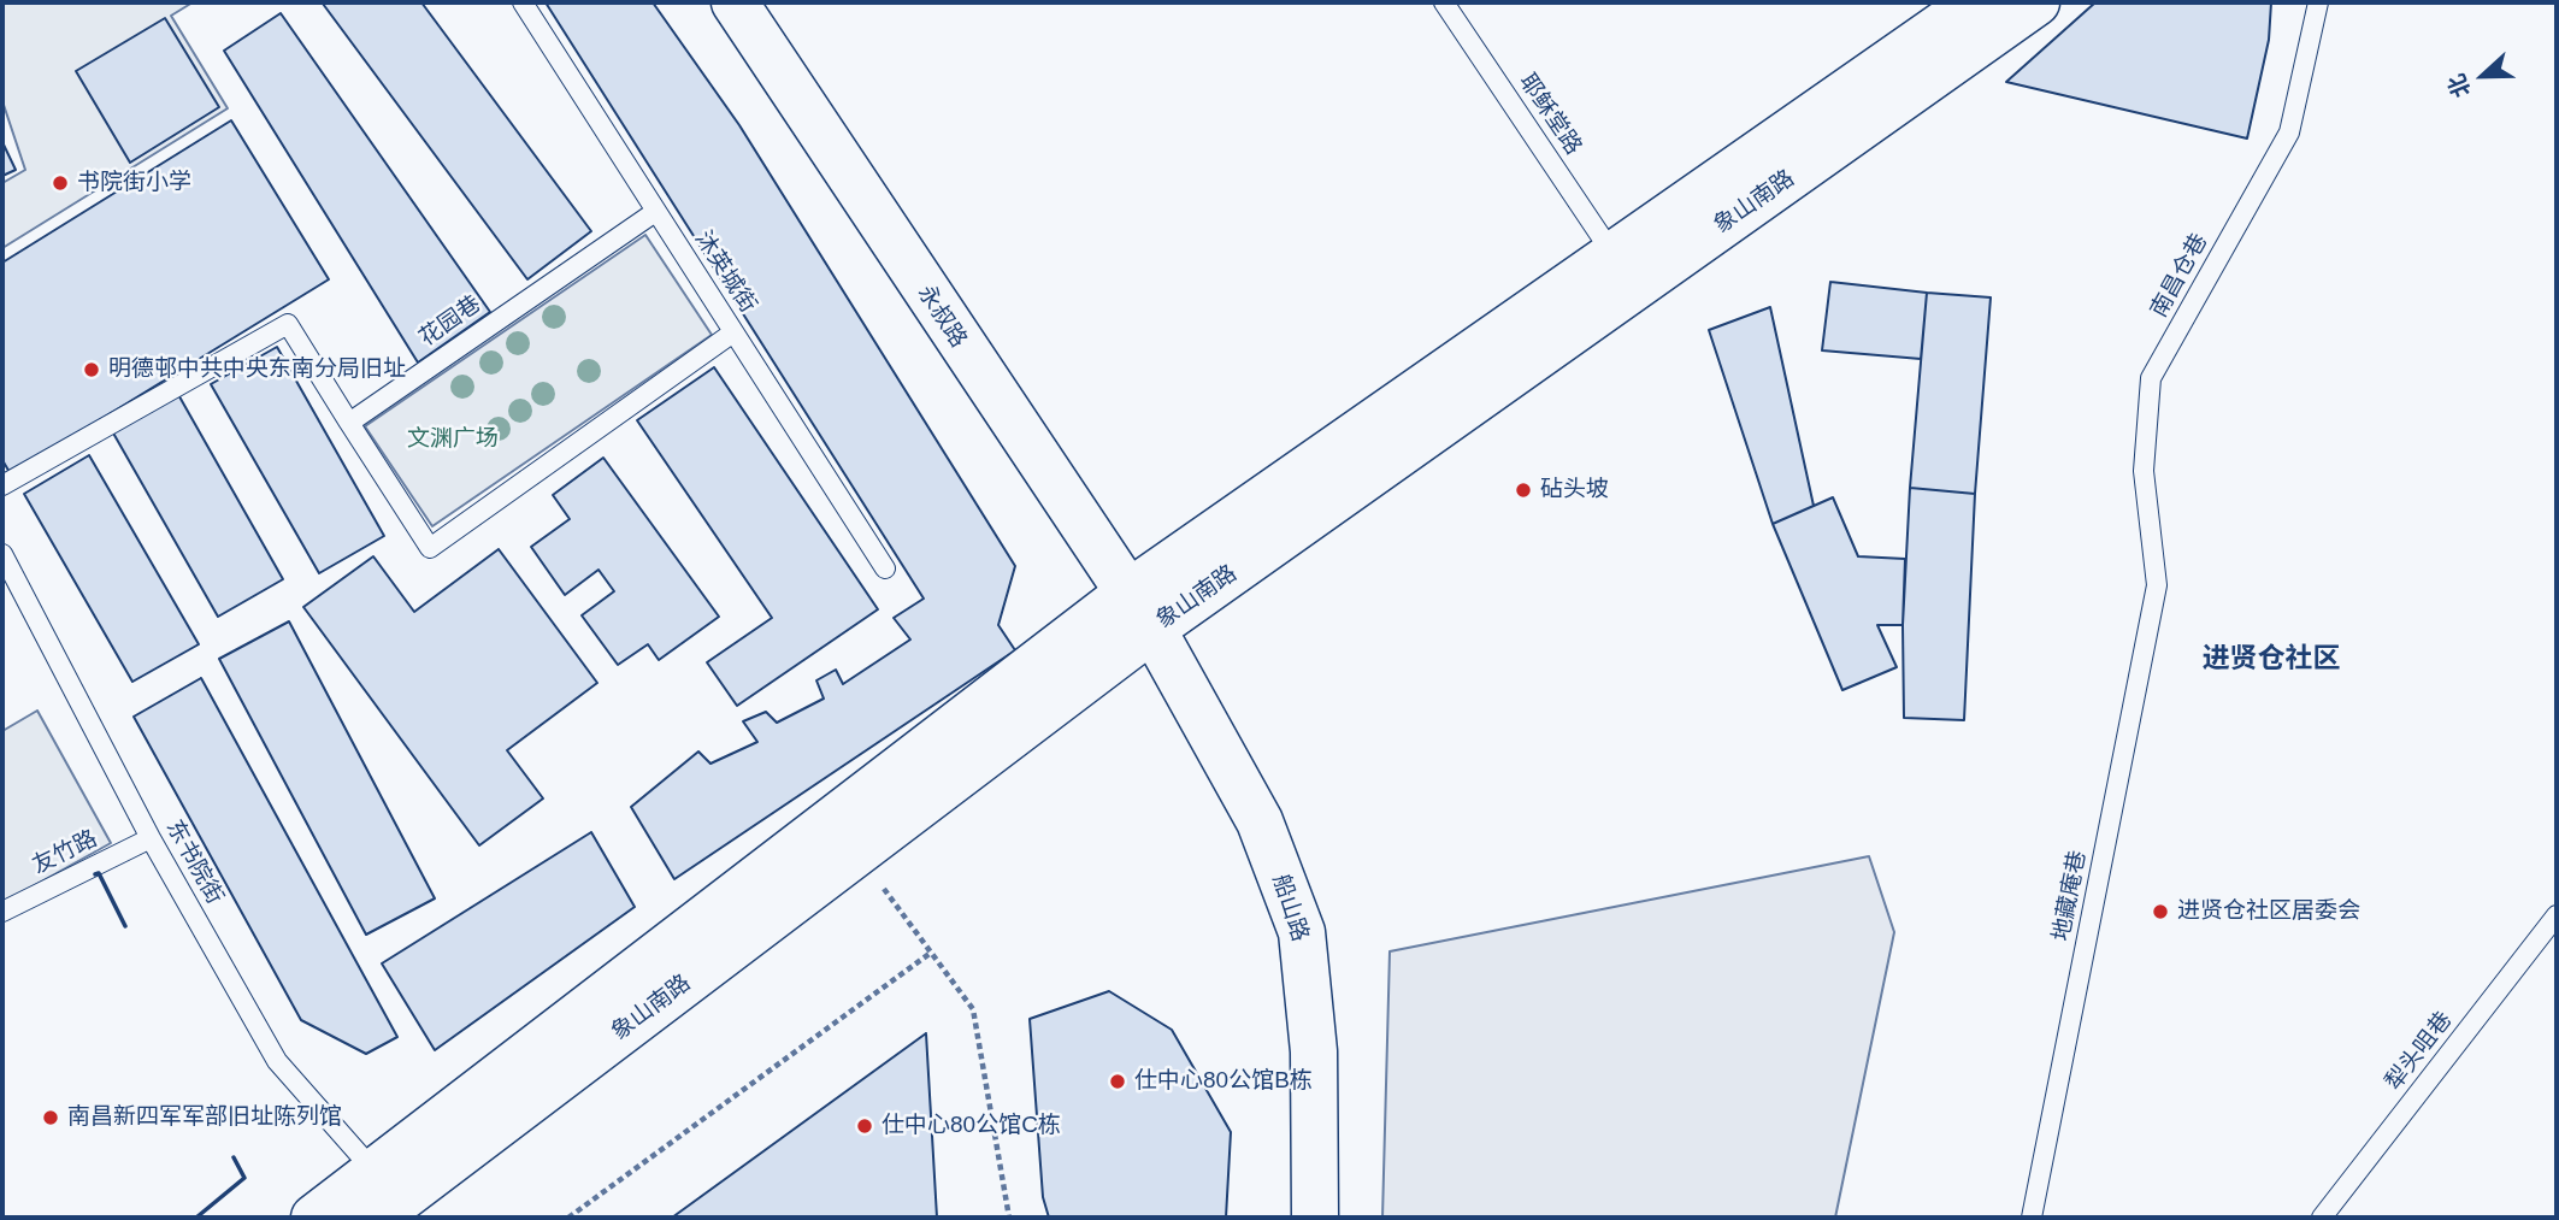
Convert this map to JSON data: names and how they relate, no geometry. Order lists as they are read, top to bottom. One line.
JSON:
{"streets":{"main road":["象山南路","永叔路","船山路"],"lane":["耶稣堂路","沐英城街","南昌仓巷","花园巷","友竹路","东书院街","地藏庵巷","犁头咀巷"]},"crossings":[["耶稣堂路","象山南路"],["象山南路","永叔路"],["象山南路","东书院街"],["象山南路","船山路"],["沐英城街","花园巷"],["南昌仓巷","地藏庵巷"],["永叔路","船山路"],["友竹路","东书院街"]],"districts":["进贤仓社区"],"parks":["文渊广场"],"places":["书院街小学","明德邨中共中央东南分局旧址","砧头坡","进贤仓社区居委会","仕中心80公馆B栋","南昌新四军军部旧址陈列馆","仕中心80公馆C栋"],"north":"left"}
